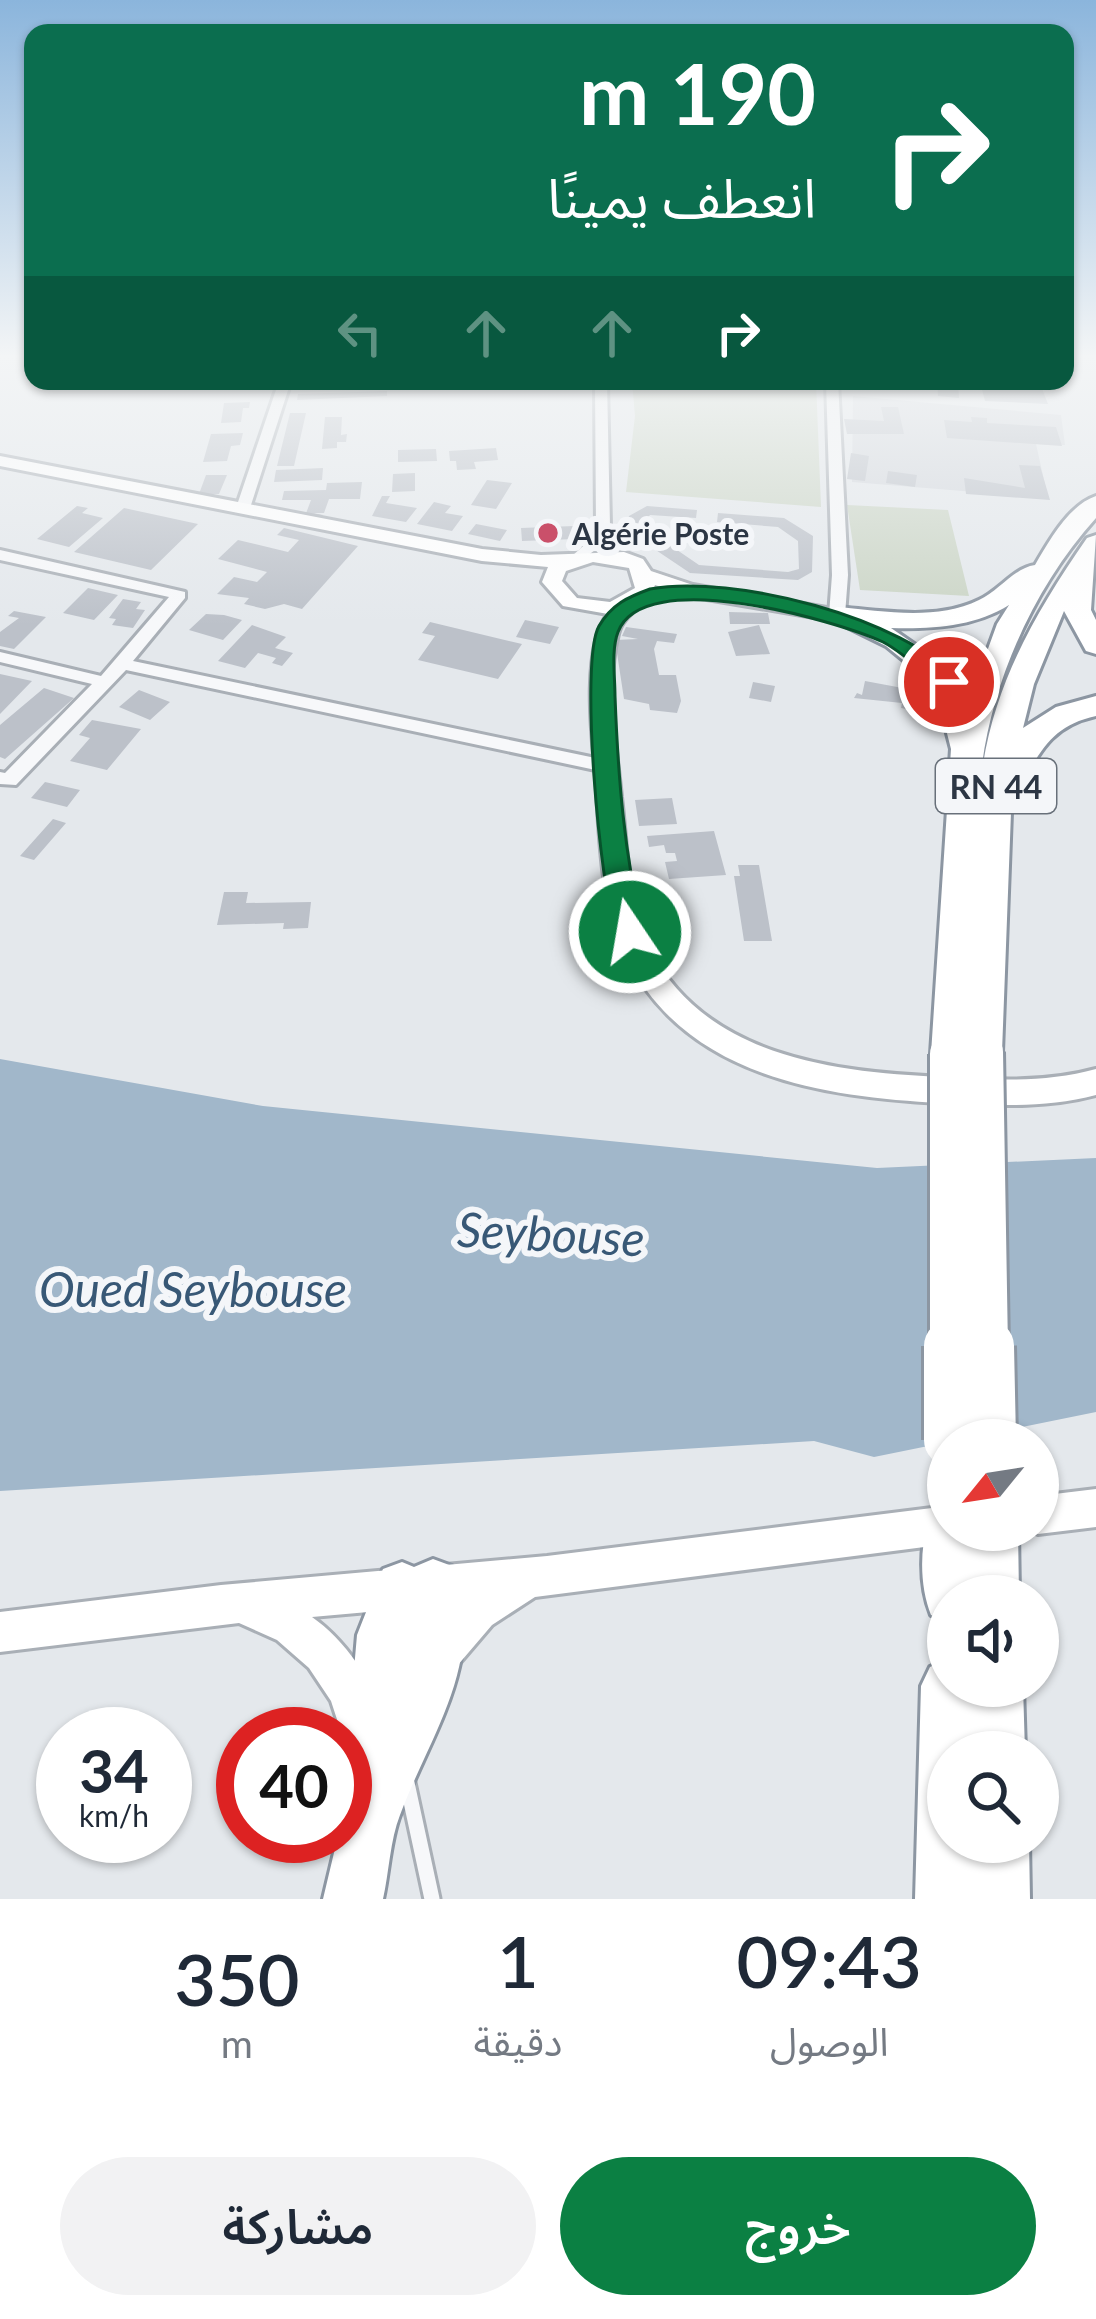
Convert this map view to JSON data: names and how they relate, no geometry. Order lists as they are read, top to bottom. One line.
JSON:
{"streets":{"highway":["RN 44"]},"water":["Seybouse","Oued Seybouse"],"places":["Algérie Poste"],"north":"bottom left","page":{"turn":["190 m","انعطف يمينًا"],"speed":"34 km/h","limit":"40","eta":["09:43","الوصول","1","دقيقة","350","m"],"buttons":["خروج","مشاركة"]}}
